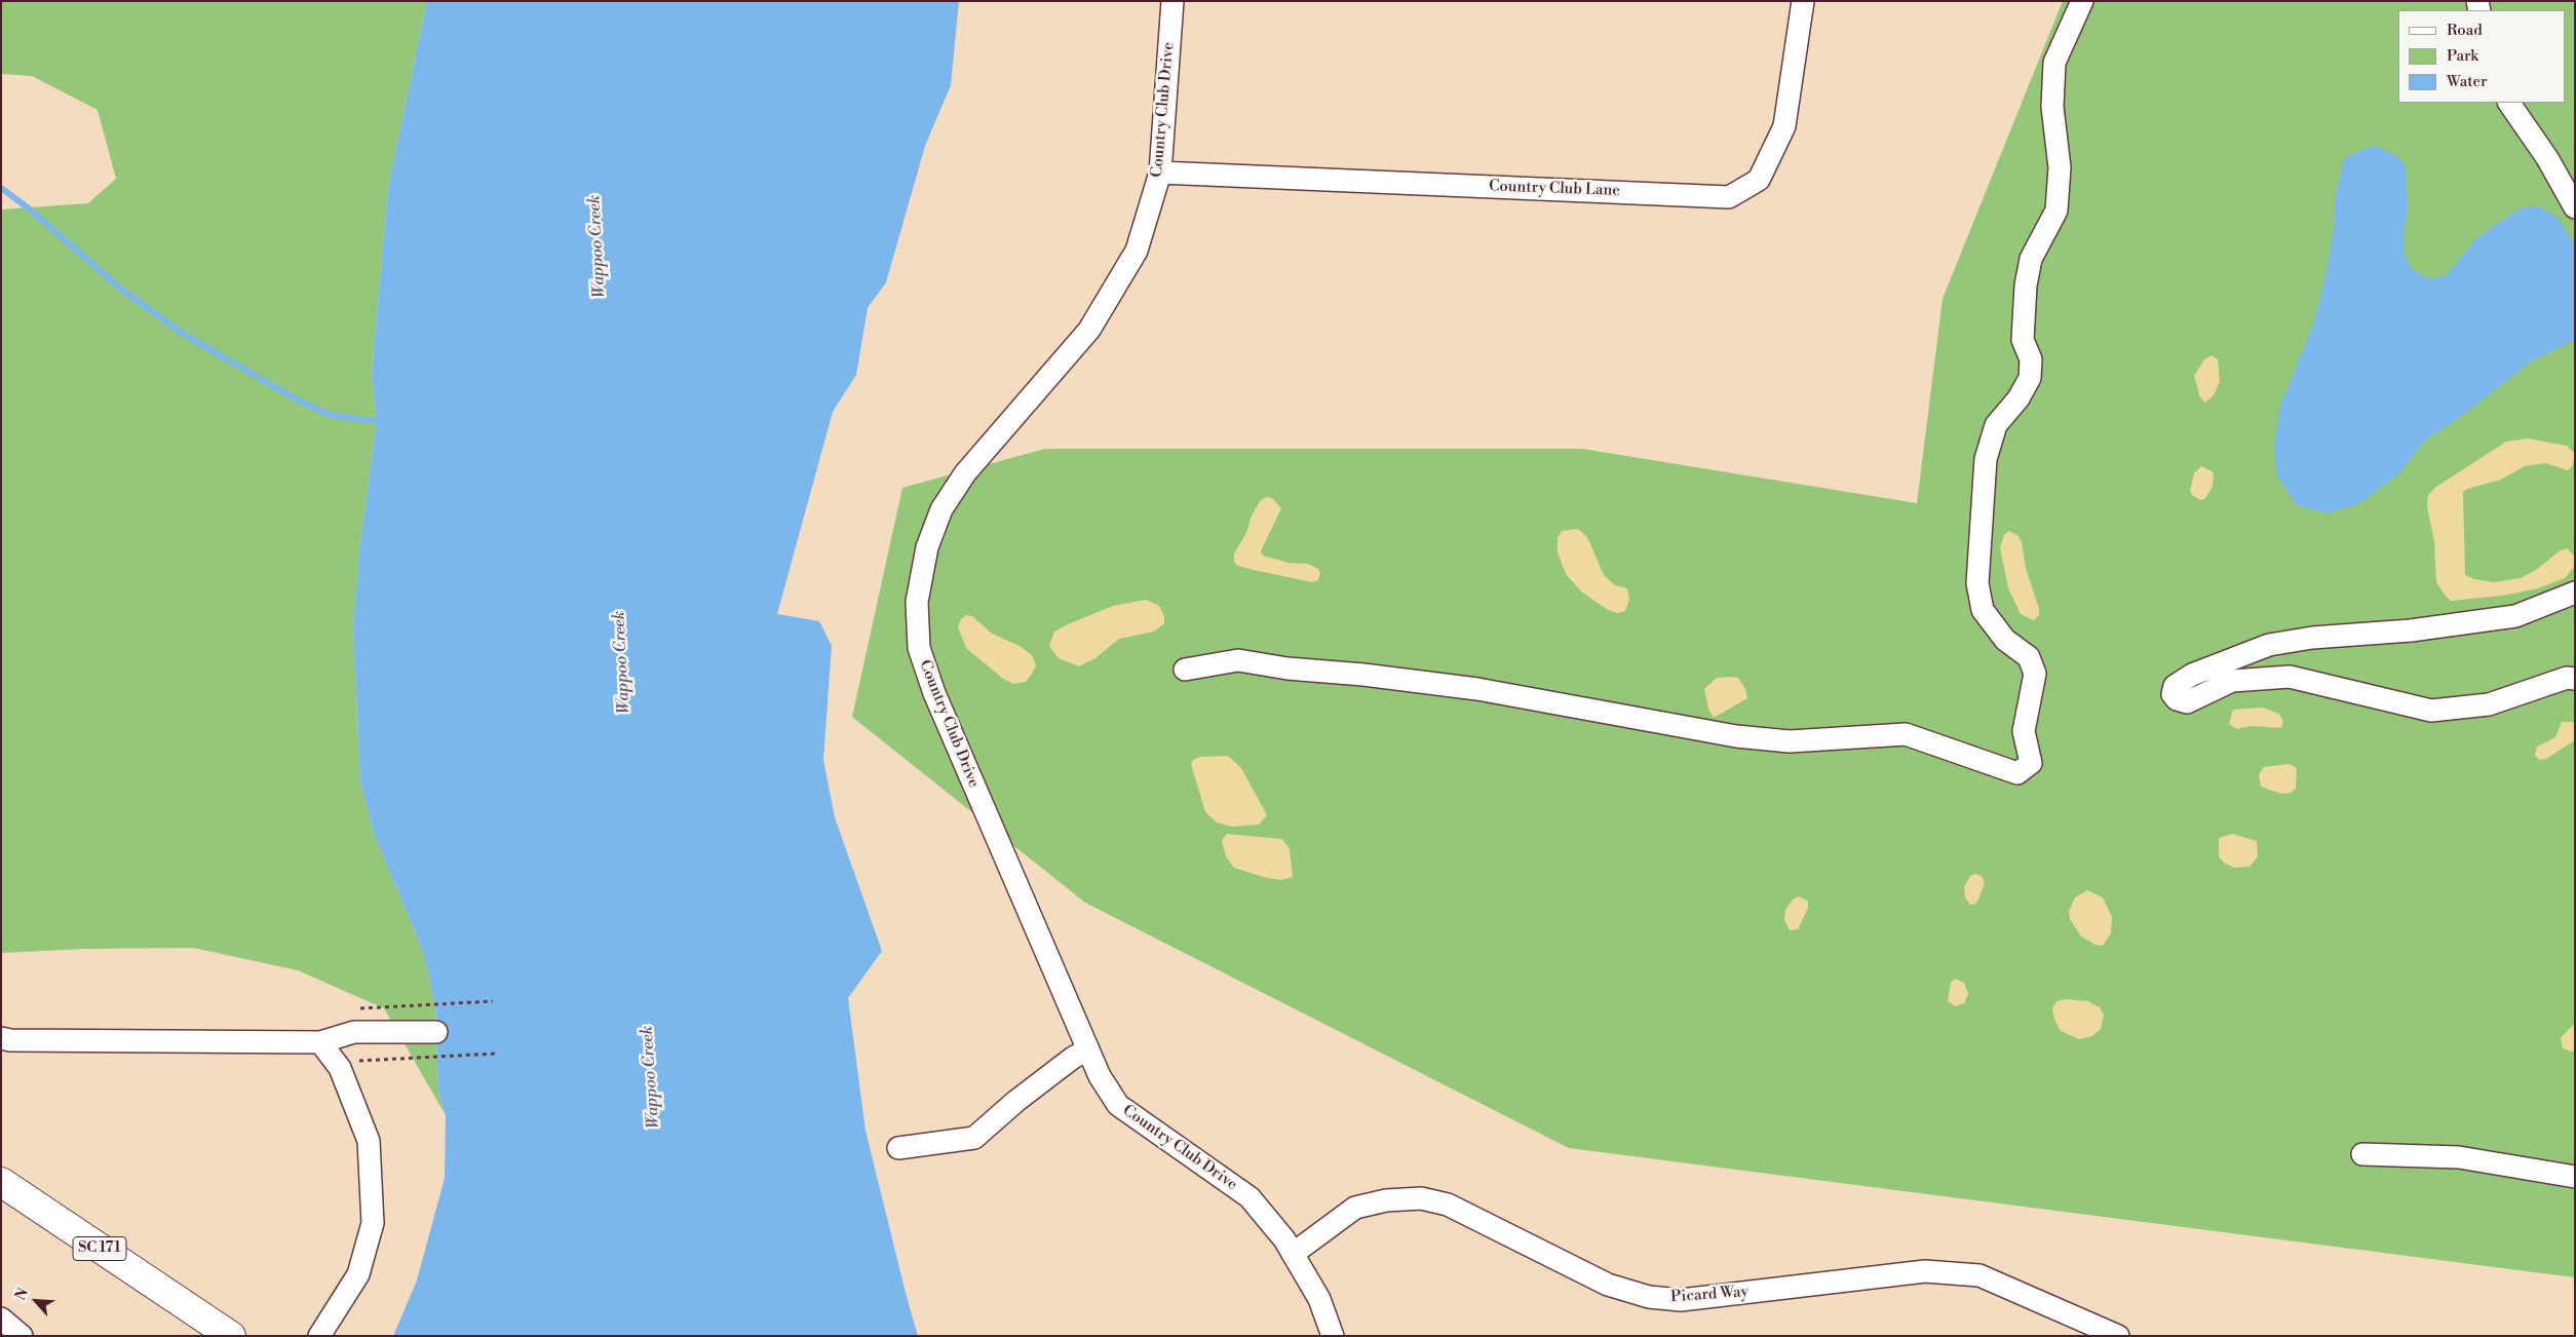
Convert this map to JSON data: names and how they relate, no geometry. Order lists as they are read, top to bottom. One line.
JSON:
{"streets":{"main road":["SC 171"],"street":["Country Club Drive","Country Club Lane","Picard Way"]},"crossings":[["Country Club Drive","Country Club Lane"],["Country Club Drive","Picard Way"]],"water":["Wappoo Creek"],"legend":["Road","Park","Water"],"north":"top left"}
